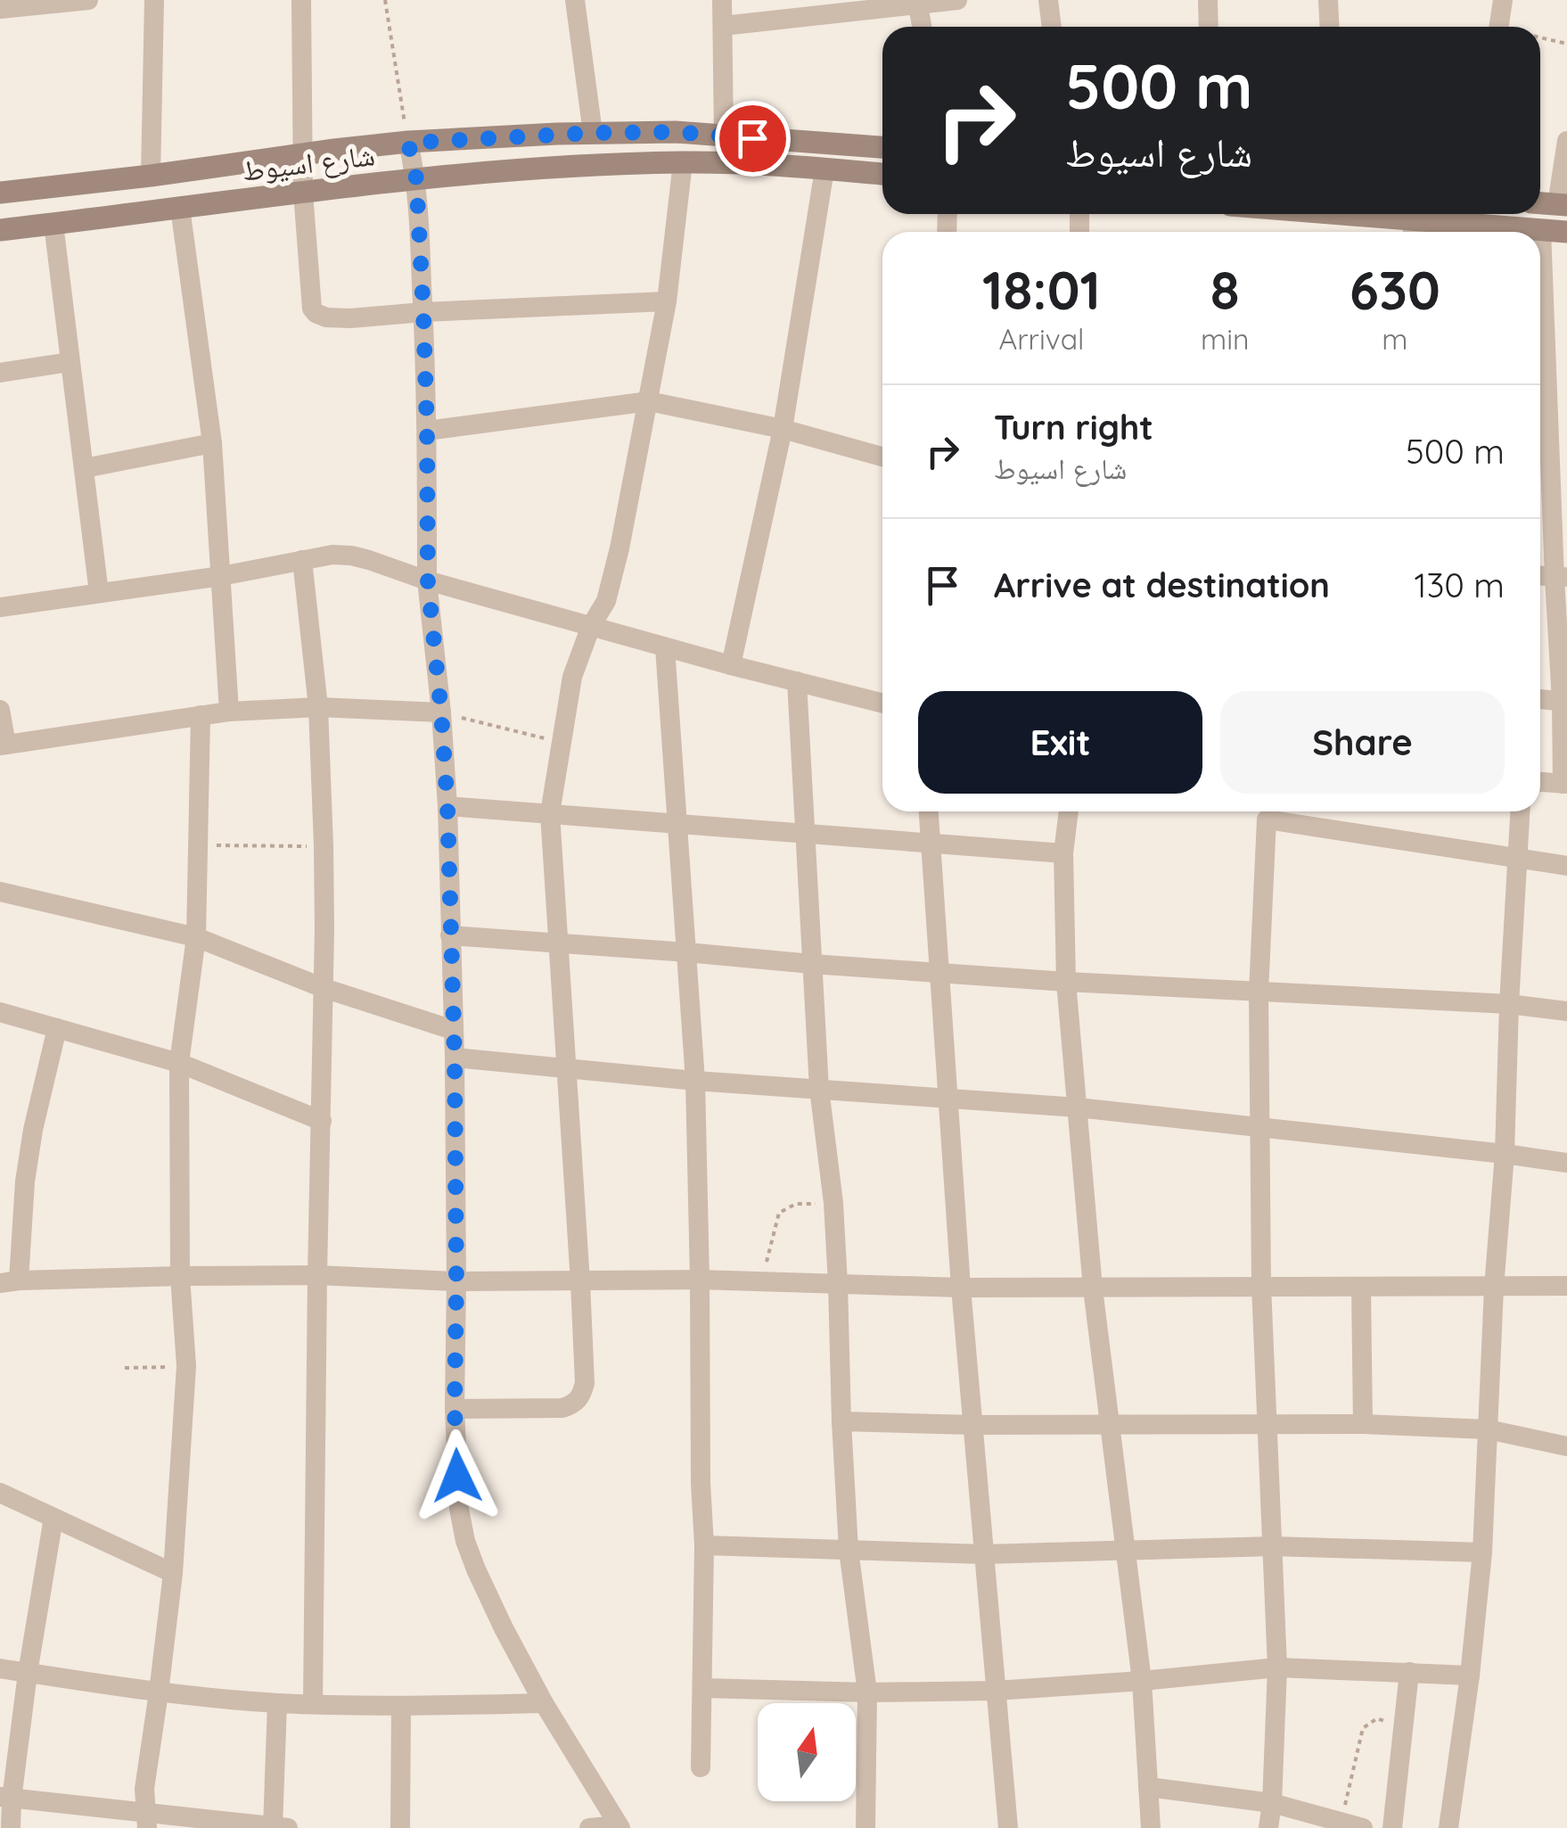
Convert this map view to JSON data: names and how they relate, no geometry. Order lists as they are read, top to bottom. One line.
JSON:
{"streets":{"street":["شارع اسيوط"]},"north":"top","page":{"turn":["500 m","شارع اسيوط"],"eta":["18:01","Arrival","8","min","630","m"],"list":[{"name":"Turn right","note":"شارع اسيوط","value":"500 m"},{"name":"Arrive at destination","value":"130 m"}],"buttons":["Exit","Share"]}}
